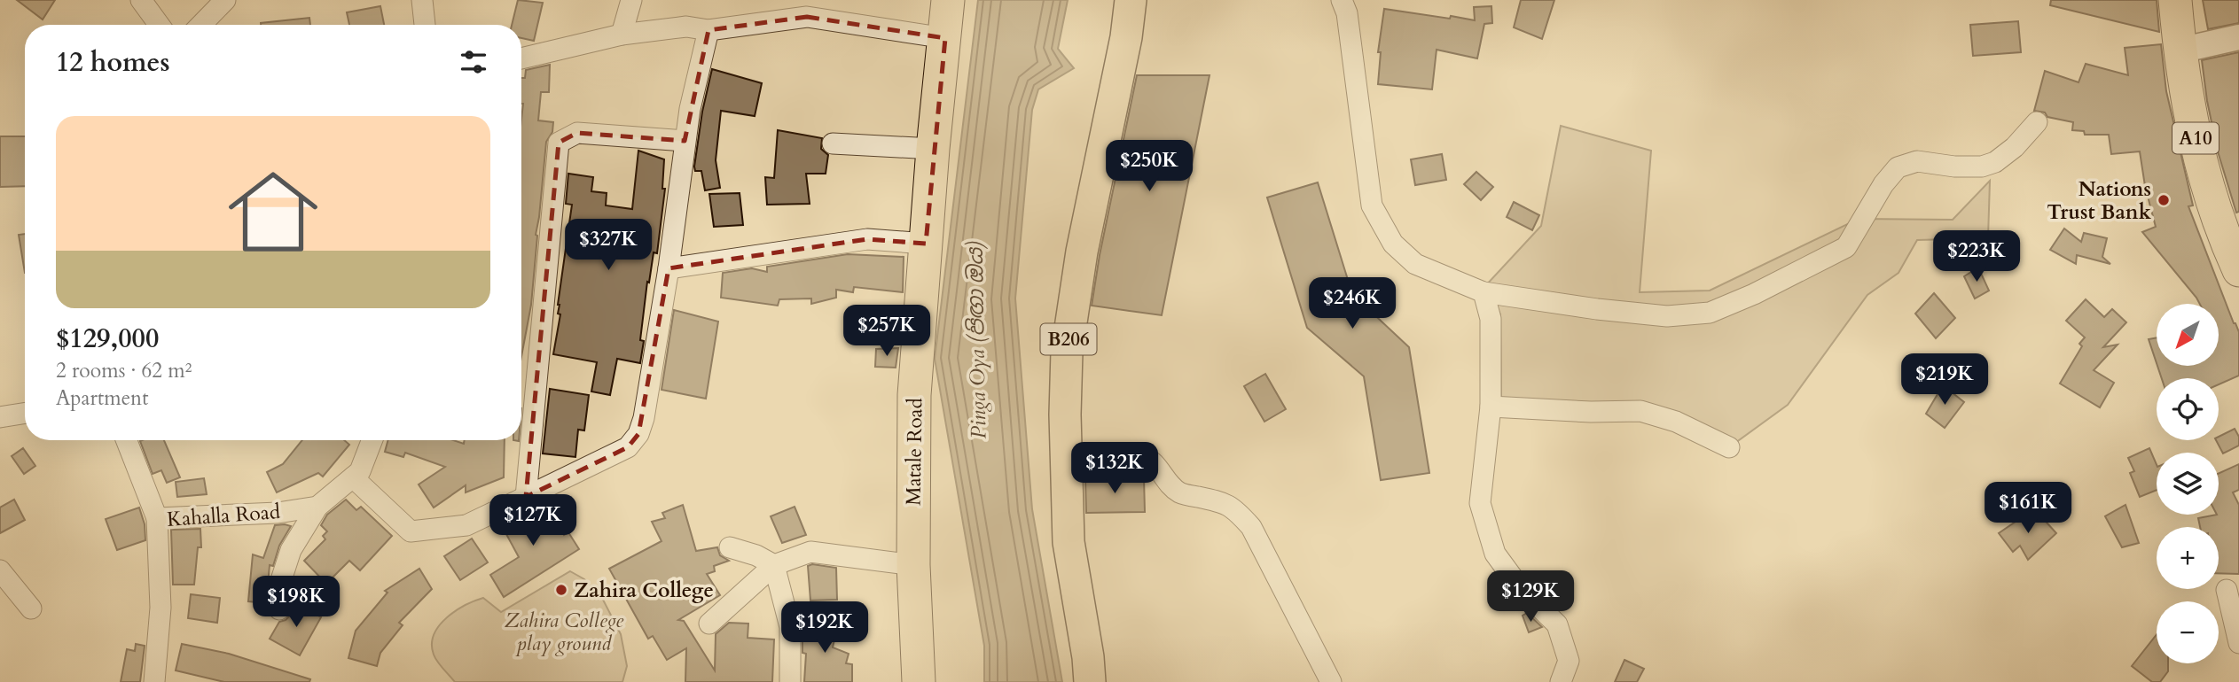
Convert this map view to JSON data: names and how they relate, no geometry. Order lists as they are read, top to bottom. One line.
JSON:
{"streets":{"highway":["A10","Matale Road"],"main road":["B206"],"street":["Kahalla Road"]},"water":["Pinga Oya (පිඟා ඔය)"],"parks":["Zahira College play ground"],"places":["Nations Trust Bank","Zahira College"],"north":"bottom left","page":{"heading":"12 homes","list":[{"name":"$129,000","note":"2 rooms · 62 m² · Apartment"}],"price":["$250K","$327K","$223K","$246K","$257K","$219K","$132K","$161K","$127K","$129K","$198K","$192K"],"map_buttons":["+","−"]}}
